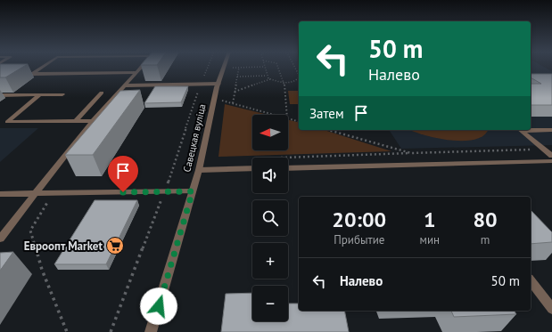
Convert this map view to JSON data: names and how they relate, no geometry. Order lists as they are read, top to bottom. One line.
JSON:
{"streets":{"street":["Савецкая вуліца"]},"places":{"supermarket":["Евроопт Market"]},"north":"left","page":{"turn":["50 m","Налево"],"then":"Затем","map_buttons":["+","−"],"eta":["20:00","Прибытие","1","мин","80","m"],"list":[{"name":"Налево","value":"50 m"}]}}
